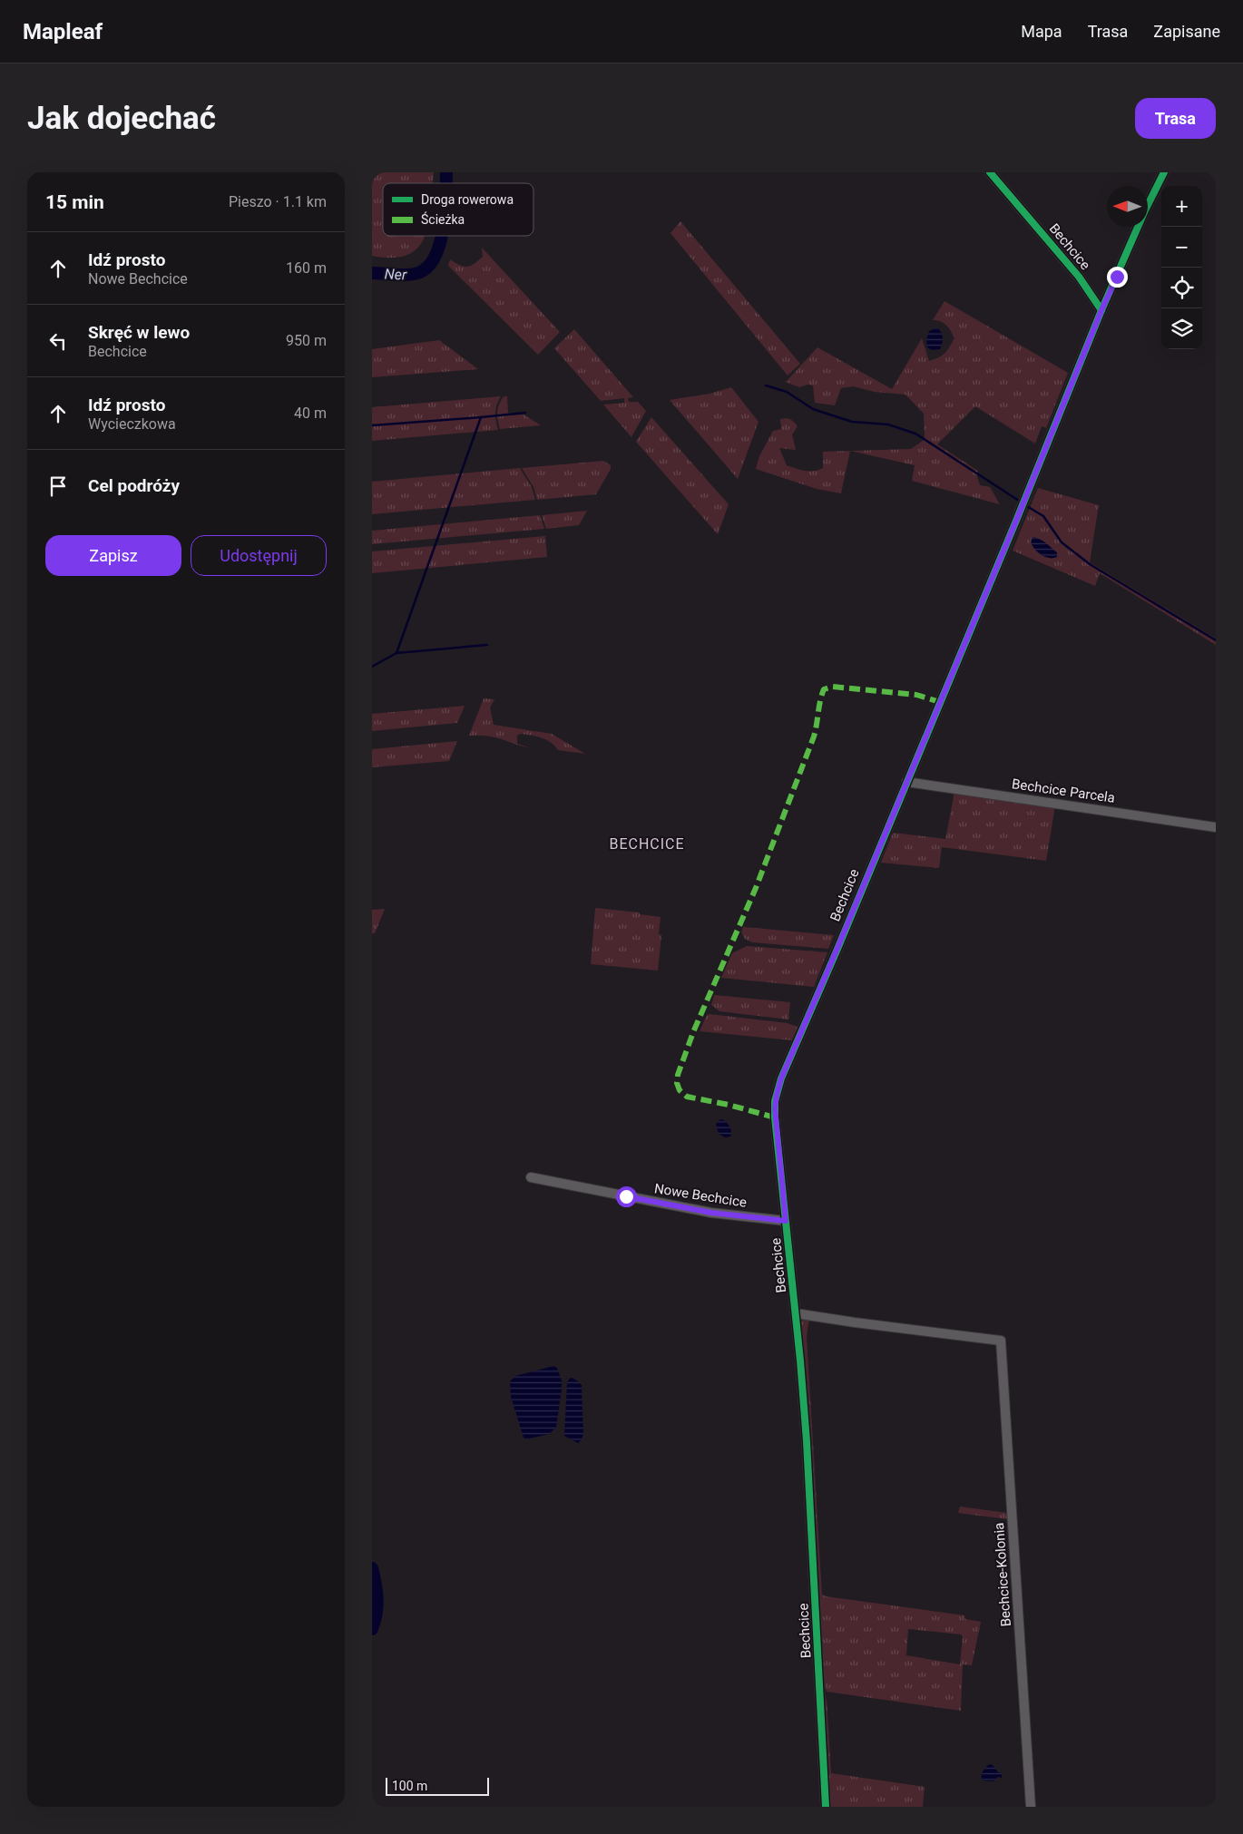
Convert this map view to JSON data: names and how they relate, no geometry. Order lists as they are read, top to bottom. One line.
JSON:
{"streets":{"street":["Bechcice","Bechcice Parcela","Nowe Bechcice","Bechcice-Kolonia"]},"crossings":[["Bechcice","Bechcice Parcela"],["Bechcice","Nowe Bechcice"],["Bechcice","Bechcice-Kolonia"]],"districts":["BECHCICE"],"water":["Ner"],"legend":["Droga rowerowa","Ścieżka"],"scale_bar":"100 m","north":"left","page":{"header":"Mapleaf","nav":["Mapa","Trasa","Zapisane"],"buttons":["Trasa",["Zapisz","Udostępnij"]],"title":"Jak dojechać","heading":["15 min","Pieszo · 1.1 km"],"map_buttons":["+","−"],"list":[["Idź prosto","Nowe Bechcice","160 m"],["Skręć w lewo","Bechcice","950 m"],["Idź prosto","Wycieczkowa","40 m"],"Cel podróży"],"scale":"100 m"}}
